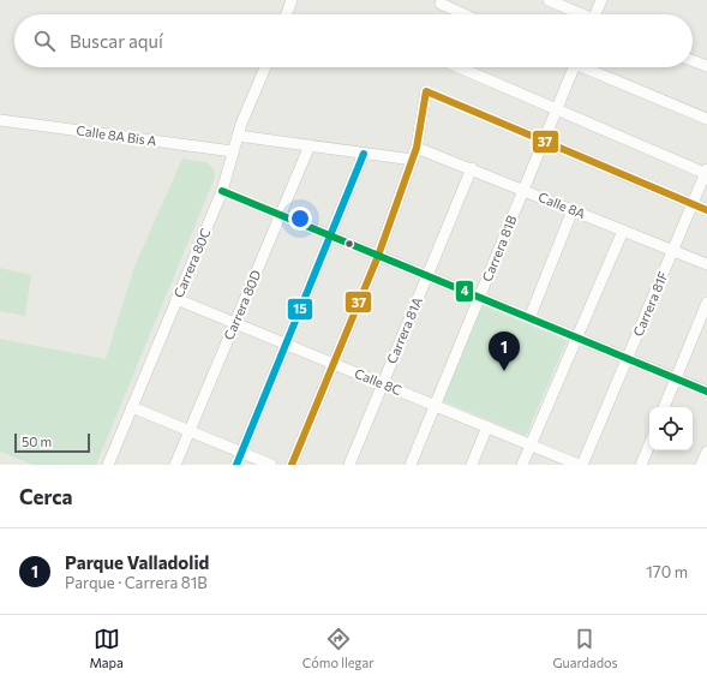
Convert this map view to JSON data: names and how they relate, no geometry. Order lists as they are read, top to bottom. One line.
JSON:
{"streets":{"street":["Calle 8A Bis A","Calle 8A","Carrera 81B","Carrera 80C","Carrera 81F","Carrera 80D","Carrera 81A","Calle 8C"]},"crossings":[["Calle 8A Bis A","Carrera 80C"],["Calle 8A","Carrera 81B"],["Calle 8A","Carrera 81F"],["Calle 8A","Carrera 81A"],["Carrera 81B","Calle 8C"],["Carrera 80C","Calle 8C"],["Carrera 81F","Calle 8C"],["Carrera 80D","Calle 8C"],["Carrera 81A","Calle 8C"]],"lines":["transit line 37","transit line 15","transit line 4"],"scale_bar":"50 m","page":{"search":"Buscar aquí","pins":"1","scale":"50 m","heading":"Cerca","list":[{"mark":"1","name":"Parque Valladolid","note":"Parque · Carrera 81B","value":"170 m"}],"nav":["Mapa","Cómo llegar","Guardados"]}}
